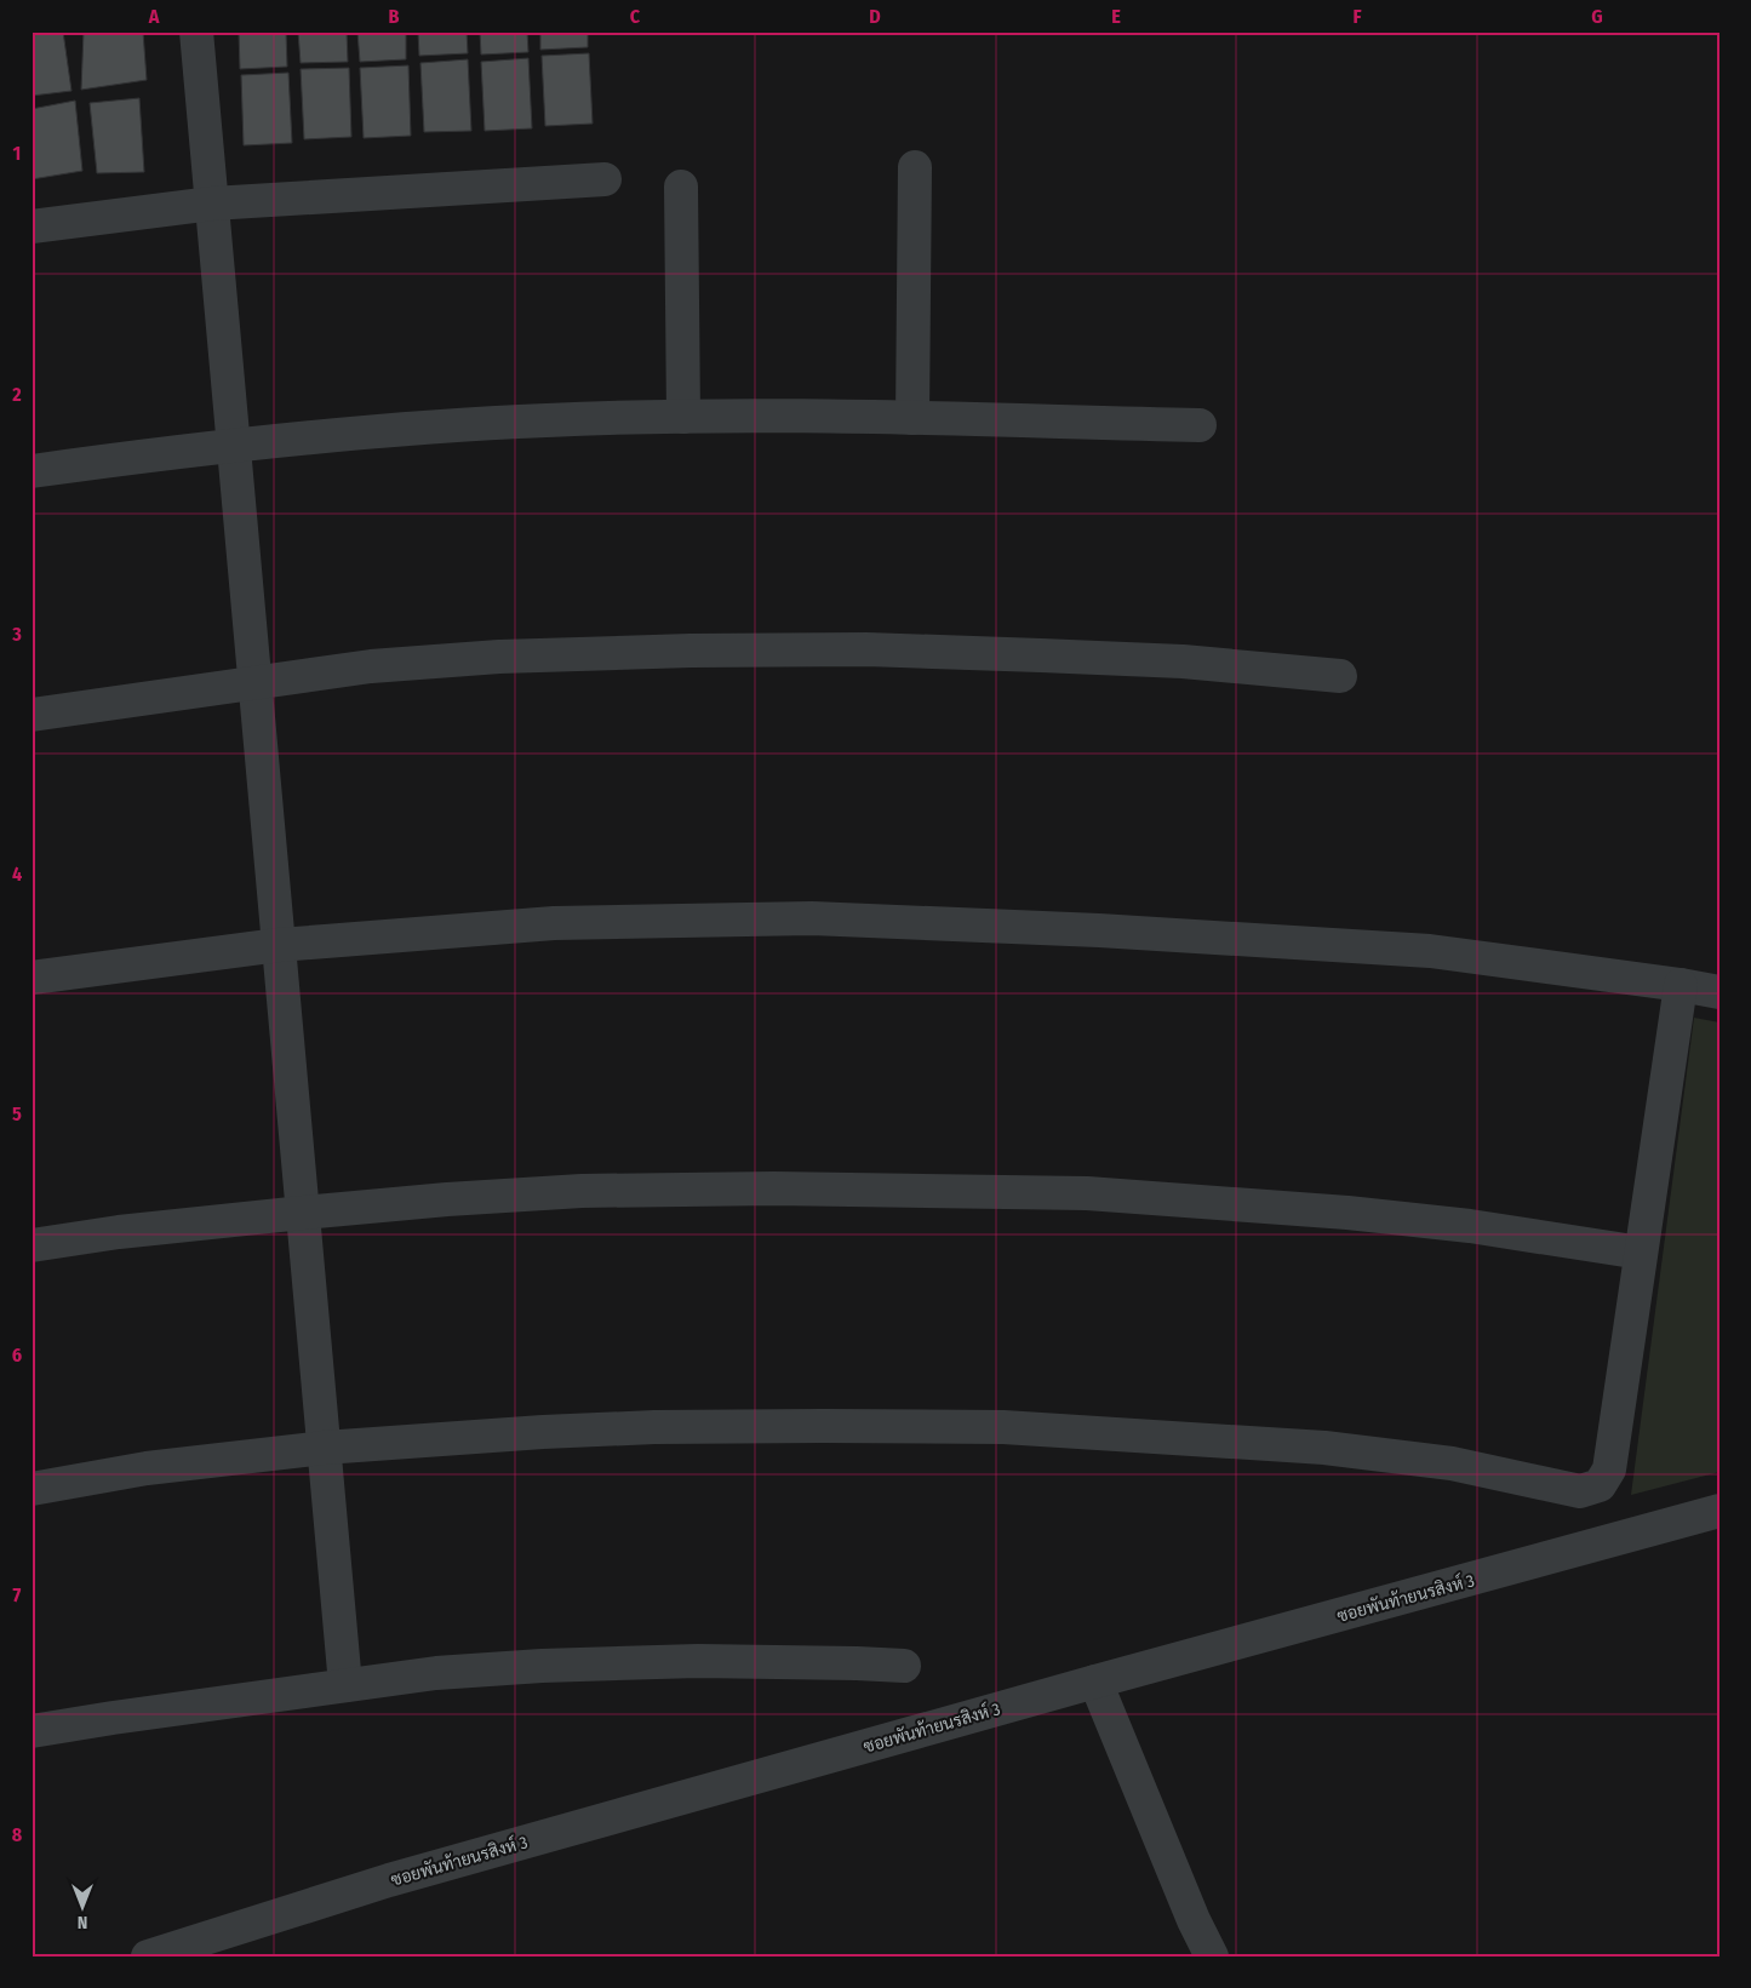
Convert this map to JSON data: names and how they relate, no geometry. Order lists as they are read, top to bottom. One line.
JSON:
{"streets":{"street":["ซอยพันท้ายนรสิงห์ 3"]},"north":"bottom","grid":{"columns":["A","B","C","D","E","F","G"],"rows":["1","2","3","4","5","6","7","8"]}}
